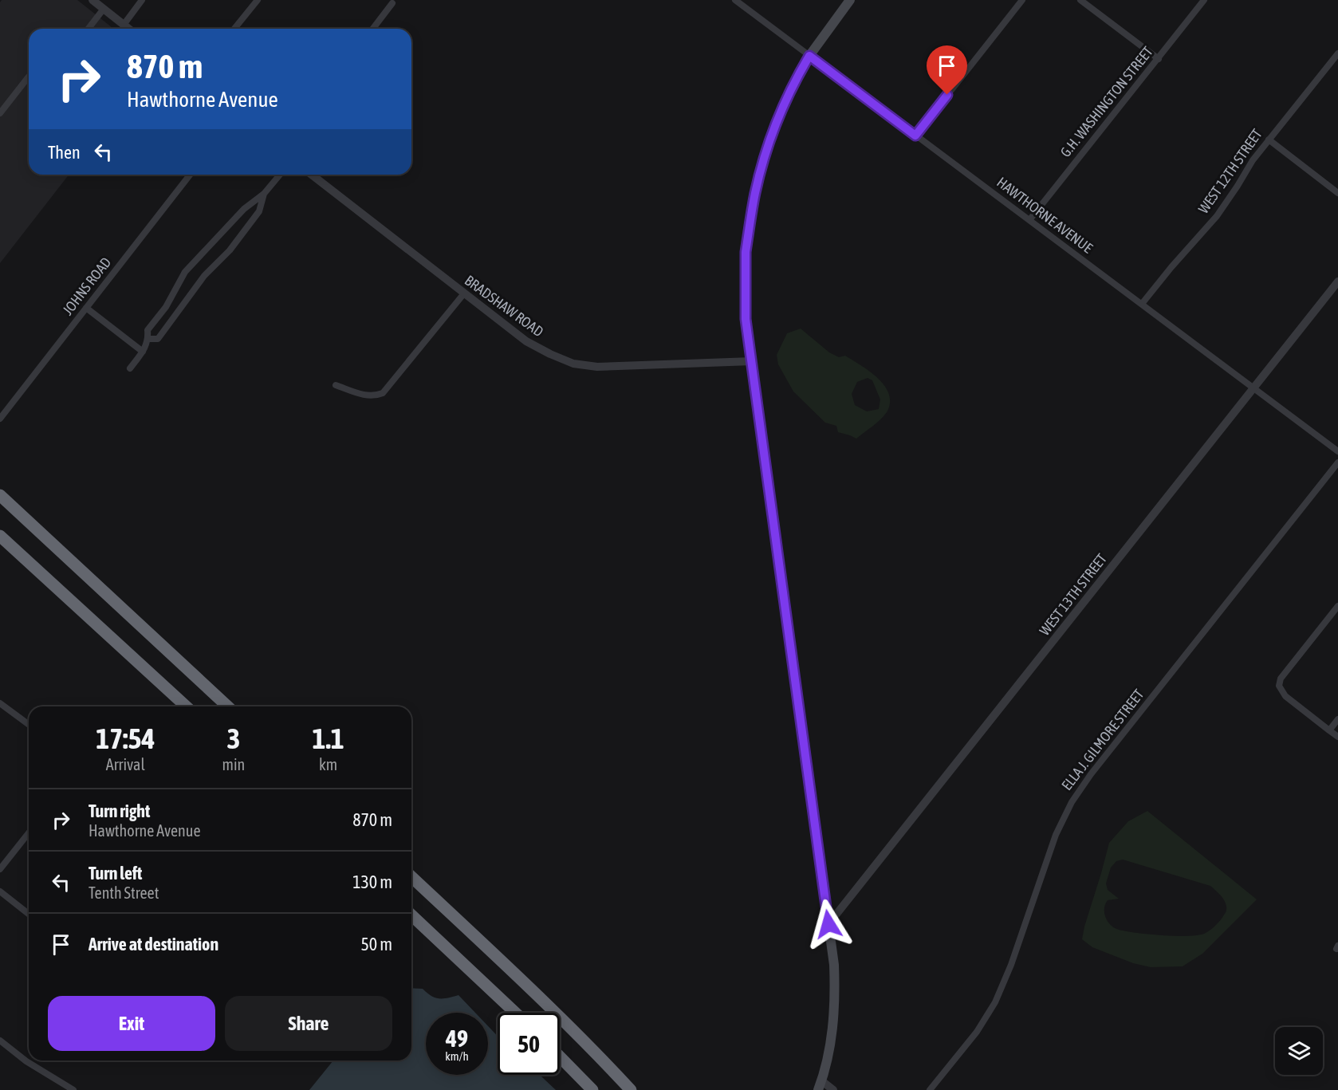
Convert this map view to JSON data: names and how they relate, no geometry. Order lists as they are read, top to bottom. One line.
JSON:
{"streets":{"street":["G.H. WASHINGTON STREET","WEST 12TH STREET","HAWTHORNE AVENUE","JOHNS ROAD","BRADSHAW ROAD","WEST 13TH STREET","ELLA J. GILMORE STREET"]},"crossings":[["G.H. WASHINGTON STREET","HAWTHORNE AVENUE"],["WEST 12TH STREET","HAWTHORNE AVENUE"],["HAWTHORNE AVENUE","WEST 13TH STREET"]],"page":{"turn":["870 m","Hawthorne Avenue"],"then":"Then","eta":["17:54","Arrival","3","min","1.1","km"],"list":[{"name":"Turn right","note":"Hawthorne Avenue","value":"870 m"},{"name":"Turn left","note":"Tenth Street","value":"130 m"},{"name":"Arrive at destination","value":"50 m"}],"buttons":["Exit","Share"],"speed":"49 km/h","limit":"50"}}
